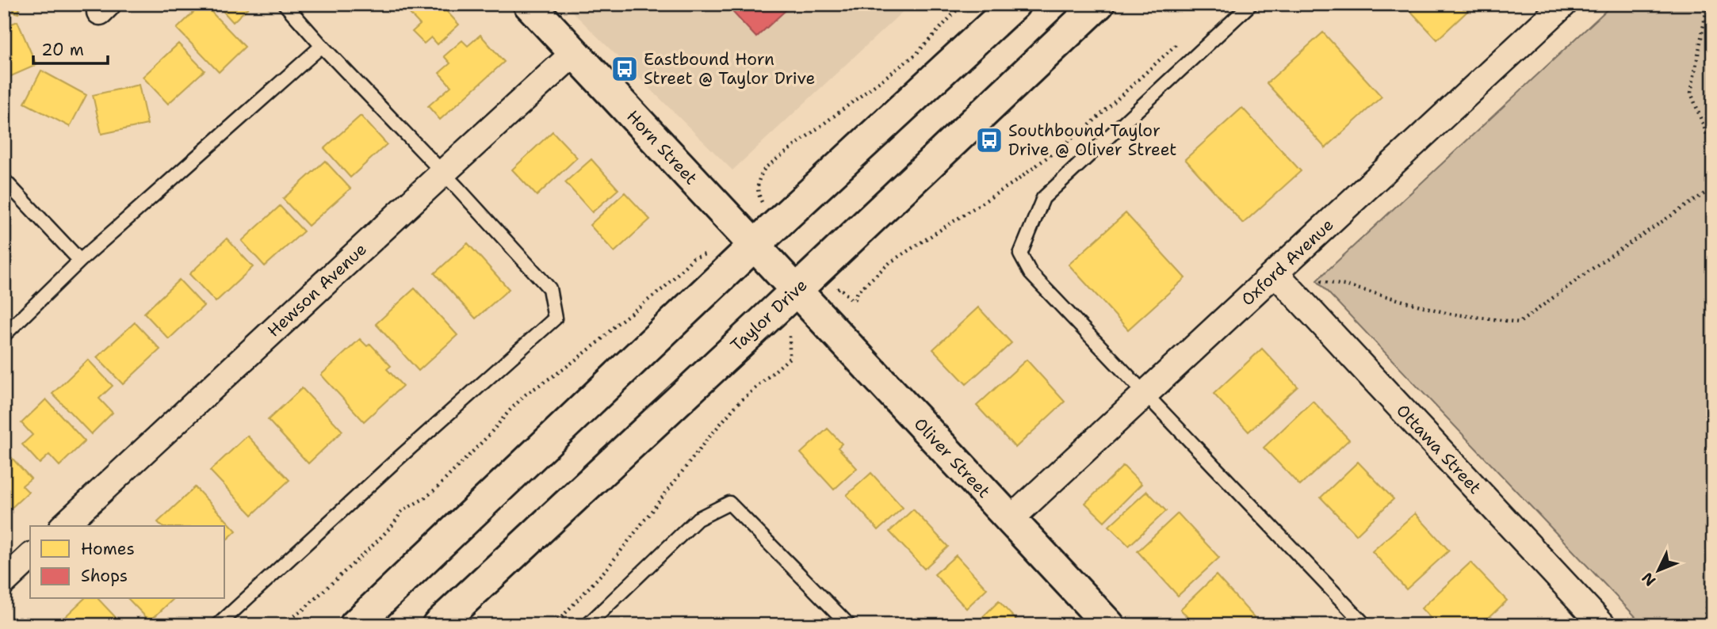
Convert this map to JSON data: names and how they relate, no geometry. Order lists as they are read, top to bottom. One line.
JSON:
{"streets":{"main road":["Horn Street","Taylor Drive","Oliver Street"],"street":["Oxford Avenue","Hewson Avenue","Ottawa Street"]},"crossings":[["Horn Street","Hewson Avenue"],["Horn Street","Taylor Drive"],["Horn Street","Oliver Street"],["Oxford Avenue","Ottawa Street"],["Oxford Avenue","Oliver Street"],["Taylor Drive","Oliver Street"]],"places":{"bus stop":["Eastbound Horn Street @ Taylor Drive","Southbound Taylor Drive @ Oliver Street"]},"legend":["Homes","Shops"],"scale_bar":"20 m","north":"bottom left"}
